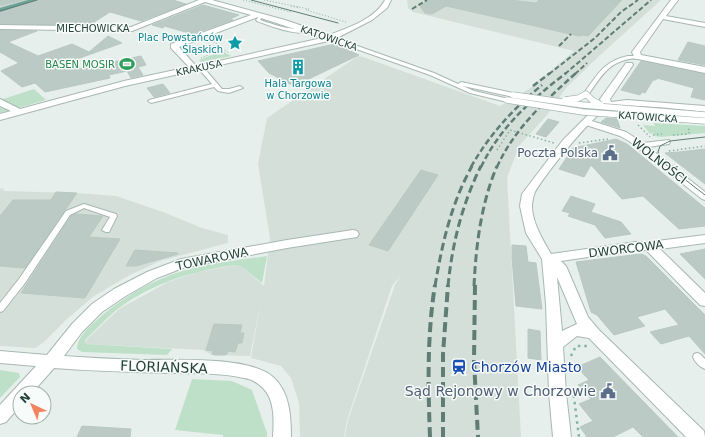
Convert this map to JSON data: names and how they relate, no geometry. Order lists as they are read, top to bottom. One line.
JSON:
{"streets":{"street":["MIECHOWICKA","KATOWICKA","KRAKUSA","WOLNOŚCI","DWORCOWA","TOWAROWA","FLORIAŃSKA"]},"crossings":[["MIECHOWICKA","KATOWICKA"],["KATOWICKA","KRAKUSA"],["TOWAROWA","FLORIAŃSKA"]],"places":{"place":["Plac Powstańców Śląskich"],"sports":["BASEN MOSIR"],"building":["Hala Targowa w Chorzowie"],"public building":["Poczta Polska","Sąd Rejonowy w Chorzowie"],"station":["Chorzów Miasto"]},"north":"top left"}
